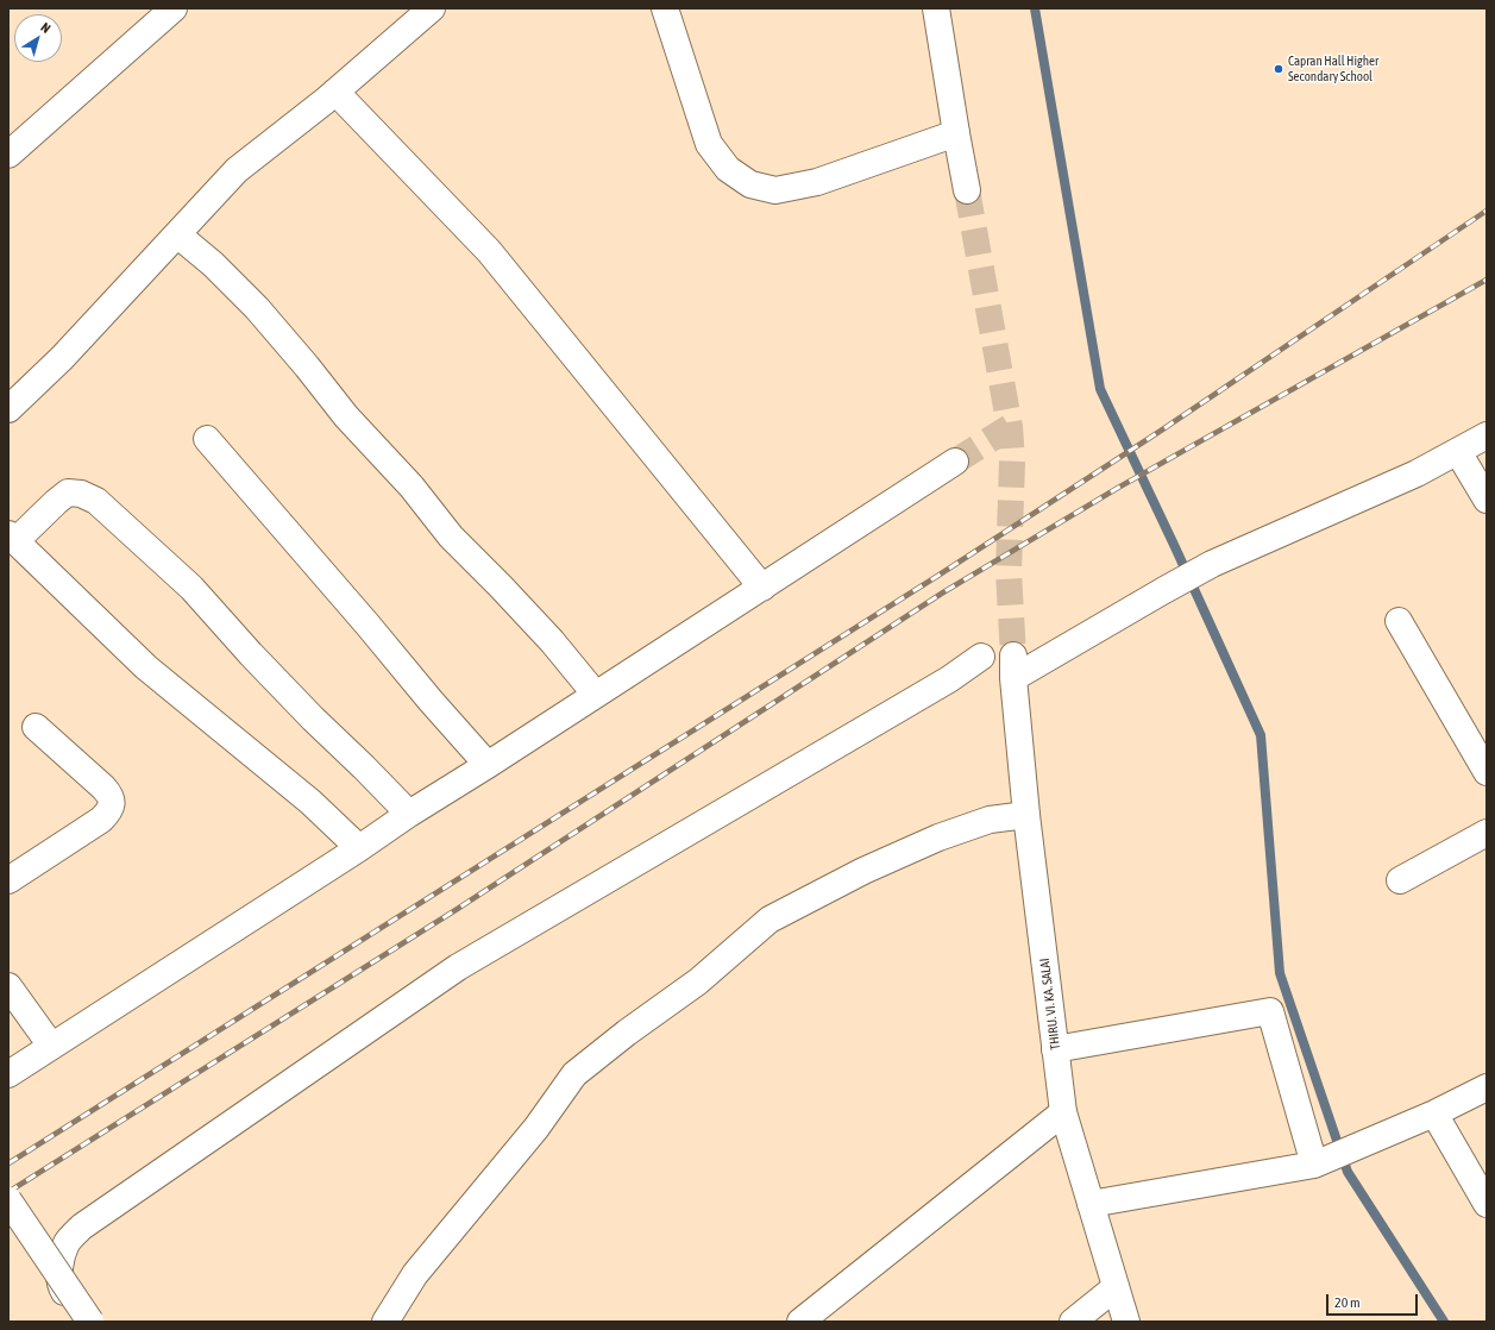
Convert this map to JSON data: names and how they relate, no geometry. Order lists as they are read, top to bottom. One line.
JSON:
{"streets":{"street":["THIRU. VI. KA. SALAI"]},"places":["Capran Hall Higher Secondary School"],"scale_bar":"20 m","north":"top right"}
